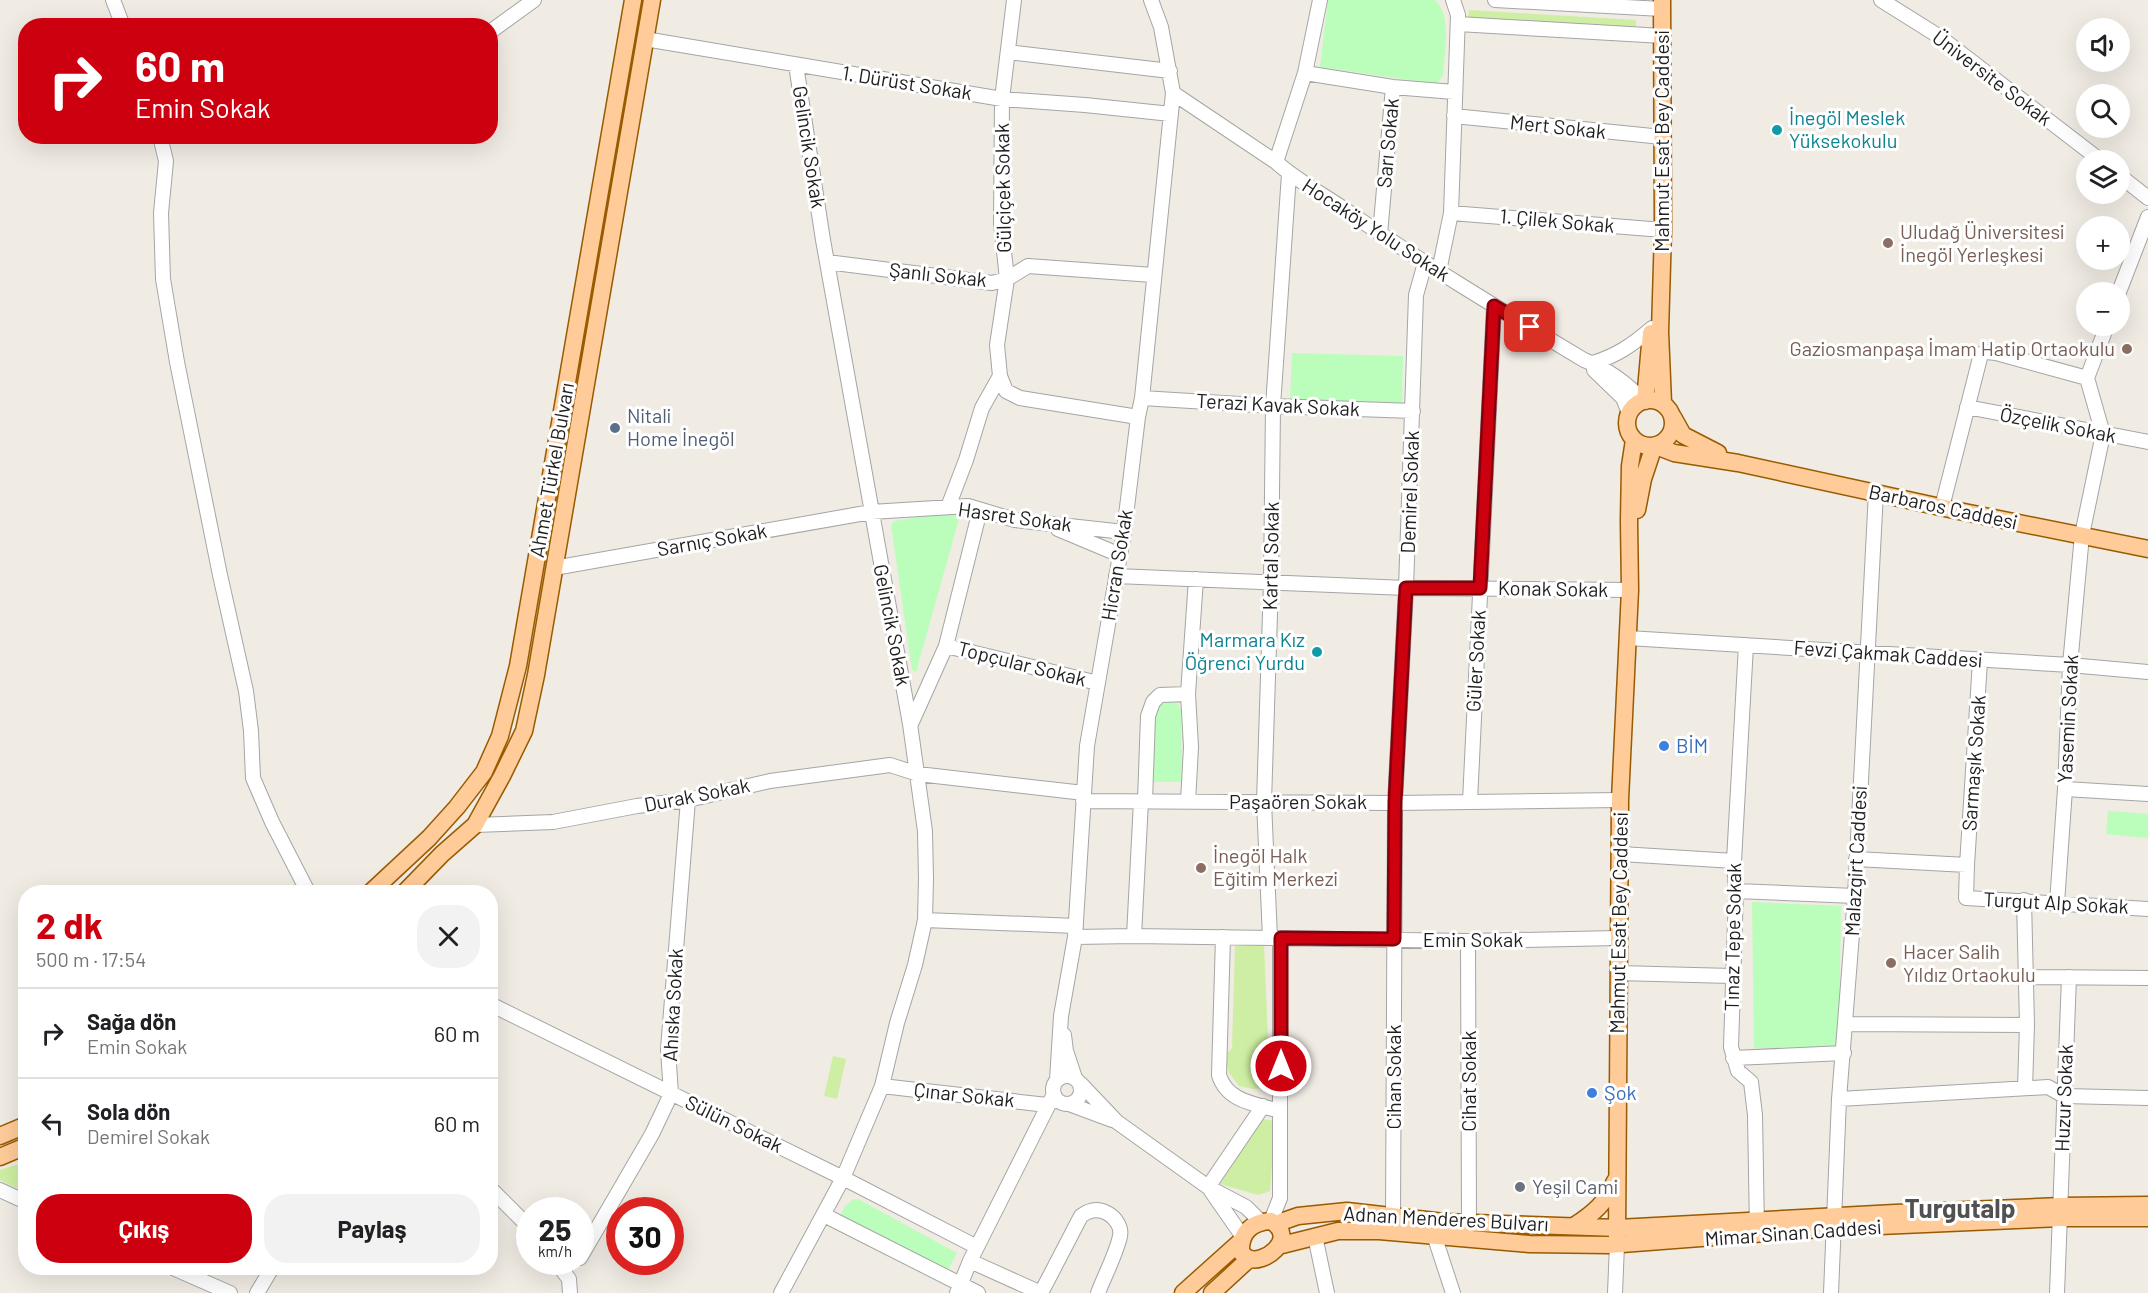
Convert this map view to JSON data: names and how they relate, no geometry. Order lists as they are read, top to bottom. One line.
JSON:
{"streets":{"main road":["Mahmut Esat Bey Caddesi","Ahmet Türkel Bulvarı","Barbaros Caddesi","Adnan Menderes Bulvarı","Mimar Sinan Caddesi"],"street":["Üniversite Sokak","1. Dürüst Sokak","Mert Sokak","Sarı Sokak","Gelincik Sokak","Gülçiçek Sokak","1. Çilek Sokak","Hocaköy Yolu Sokak","Şanlı Sokak","Terazi Kavak Sokak","Özçelik Sokak","Demirel Sokak","Hasret Sokak","Sarnıç Sokak","Kartal Sokak","Hicran Sokak","Konak Sokak","Fevzi Çakmak Caddesi","Güler Sokak","Topçular Sokak","Yasemin Sokak","Sarmaşık Sokak","Durak Sokak","Paşaören Sokak","Malazgirt Caddesi","Turgut Alp Sokak","Tınaz Tepe Sokak","Emin Sokak","Ahıska Sokak","Cihan Sokak","Cihat Sokak","Çınar Sokak","Huzur Sokak","Sülün Sokak"]},"crossings":[["1. Dürüst Sokak","Gelincik Sokak"],["1. Dürüst Sokak","Gülçiçek Sokak"],["1. Dürüst Sokak","Ahmet Türkel Bulvarı"],["1. Dürüst Sokak","Hicran Sokak"],["Mert Sokak","Mahmut Esat Bey Caddesi"],["Mahmut Esat Bey Caddesi","1. Çilek Sokak"],["Mahmut Esat Bey Caddesi","Konak Sokak"],["Mahmut Esat Bey Caddesi","Fevzi Çakmak Caddesi"],["Mahmut Esat Bey Caddesi","Paşaören Sokak"],["Mahmut Esat Bey Caddesi","Emin Sokak"],["Mahmut Esat Bey Caddesi","Adnan Menderes Bulvarı"],["Mahmut Esat Bey Caddesi","Mimar Sinan Caddesi"],["Sarı Sokak","Hocaköy Yolu Sokak"],["Gelincik Sokak","Şanlı Sokak"],["Gelincik Sokak","Hasret Sokak"],["Gelincik Sokak","Sarnıç Sokak"],["Gelincik Sokak","Durak Sokak"],["Gelincik Sokak","Paşaören Sokak"],["Gelincik Sokak","Emin Sokak"],["Gelincik Sokak","Çınar Sokak"],["Gelincik Sokak","Sülün Sokak"],["Gülçiçek Sokak","Şanlı Sokak"],["Hocaköy Yolu Sokak","Demirel Sokak"],["Hocaköy Yolu Sokak","Kartal Sokak"],["Hocaköy Yolu Sokak","Güler Sokak"],["Şanlı Sokak","Hicran Sokak"],["Terazi Kavak Sokak","Demirel Sokak"],["Terazi Kavak Sokak","Kartal Sokak"],["Terazi Kavak Sokak","Hicran Sokak"],["Özçelik Sokak","Yasemin Sokak"],["Ahmet Türkel Bulvarı","Sarnıç Sokak"],["Ahmet Türkel Bulvarı","Durak Sokak"],["Demirel Sokak","Konak Sokak"],["Demirel Sokak","Paşaören Sokak"],["Demirel Sokak","Emin Sokak"],["Demirel Sokak","Cihan Sokak"],["Barbaros Caddesi","Yasemin Sokak"],["Barbaros Caddesi","Malazgirt Caddesi"],["Hasret Sokak","Sarnıç Sokak"],["Hasret Sokak","Hicran Sokak"],["Kartal Sokak","Konak Sokak"],["Kartal Sokak","Paşaören Sokak"],["Kartal Sokak","Emin Sokak"],["Kartal Sokak","Adnan Menderes Bulvarı"],["Hicran Sokak","Konak Sokak"],["Hicran Sokak","Topçular Sokak"],["Hicran Sokak","Paşaören Sokak"],["Hicran Sokak","Emin Sokak"],["Konak Sokak","Güler Sokak"],["Fevzi Çakmak Caddesi","Yasemin Sokak"],["Fevzi Çakmak Caddesi","Sarmaşık Sokak"],["Fevzi Çakmak Caddesi","Malazgirt Caddesi"],["Fevzi Çakmak Caddesi","Tınaz Tepe Sokak"],["Güler Sokak","Paşaören Sokak"],["Yasemin Sokak","Turgut Alp Sokak"],["Sarmaşık Sokak","Turgut Alp Sokak"],["Durak Sokak","Paşaören Sokak"],["Durak Sokak","Ahıska Sokak"],["Malazgirt Caddesi","Turgut Alp Sokak"],["Malazgirt Caddesi","Mimar Sinan Caddesi"],["Emin Sokak","Cihan Sokak"],["Emin Sokak","Cihat Sokak"],["Ahıska Sokak","Sülün Sokak"],["Cihan Sokak","Adnan Menderes Bulvarı"],["Cihat Sokak","Adnan Menderes Bulvarı"],["Huzur Sokak","Mimar Sinan Caddesi"],["Adnan Menderes Bulvarı","Mimar Sinan Caddesi"]],"districts":["Turgutalp"],"places":["İnegöl Meslek Yüksekokulu","Uludağ Üniversitesi İnegöl Yerleşkesi","Gaziosmanpaşa İmam Hatip Ortaokulu","Nitali Home İnegöl","Marmara Kız Öğrenci Yurdu","BİM","İnegöl Halk Eğitim Merkezi","Hacer Salih Yıldız Ortaokulu","Şok","Yeşil Cami"],"page":{"map_buttons":["+","−"],"turn":["60 m","Emin Sokak"],"heading":["2 dk","500 m · 17:54"],"list":[{"name":"Sağa dön","note":"Emin Sokak","value":"60 m"},{"name":"Sola dön","note":"Demirel Sokak","value":"60 m"}],"buttons":["Çıkış","Paylaş"],"speed":"25 km/h","limit":"30"}}
